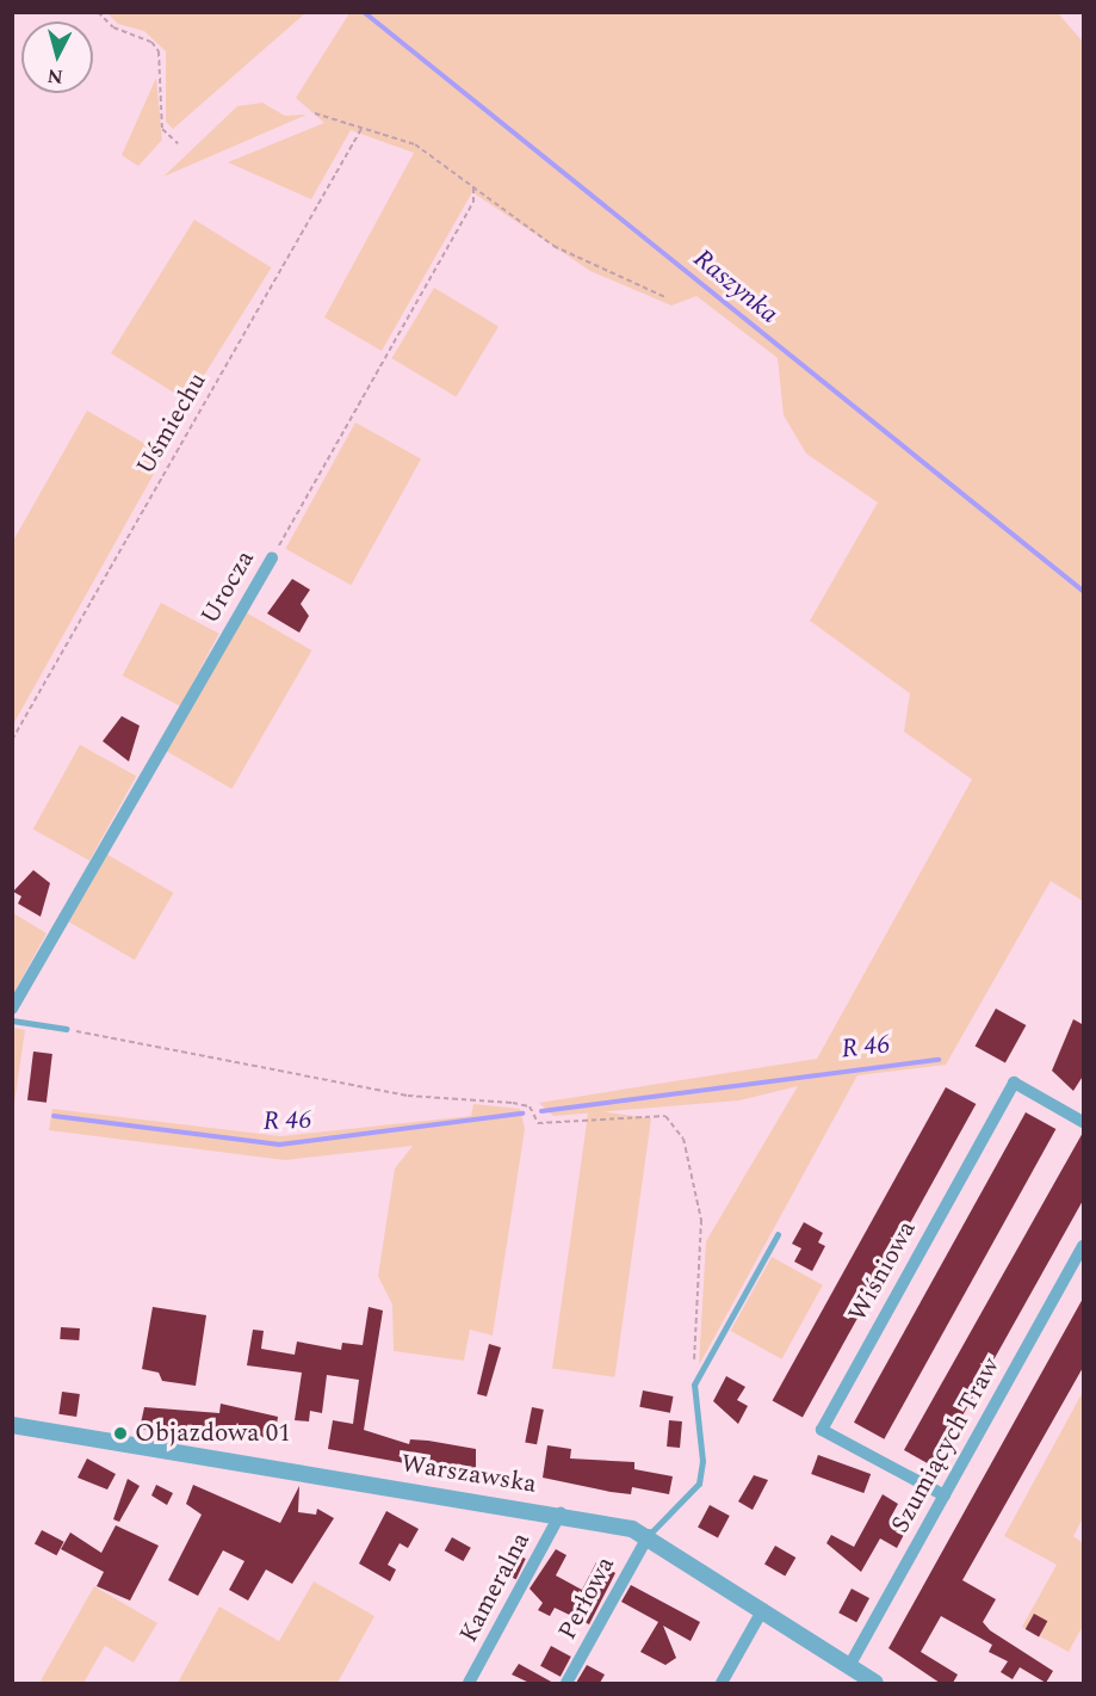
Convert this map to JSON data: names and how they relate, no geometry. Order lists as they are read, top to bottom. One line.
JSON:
{"streets":{"street":["Urocza","Wiśniowa","Szumiących Traw","Warszawska","Kameralna","Perłowa"],"path":["Uśmiechu"]},"crossings":[["Wiśniowa","Szumiących Traw"],["Szumiących Traw","Warszawska"],["Warszawska","Kameralna"],["Warszawska","Perłowa"]],"water":["Raszynka","R 46"],"places":["Objazdowa 01"],"north":"bottom"}
